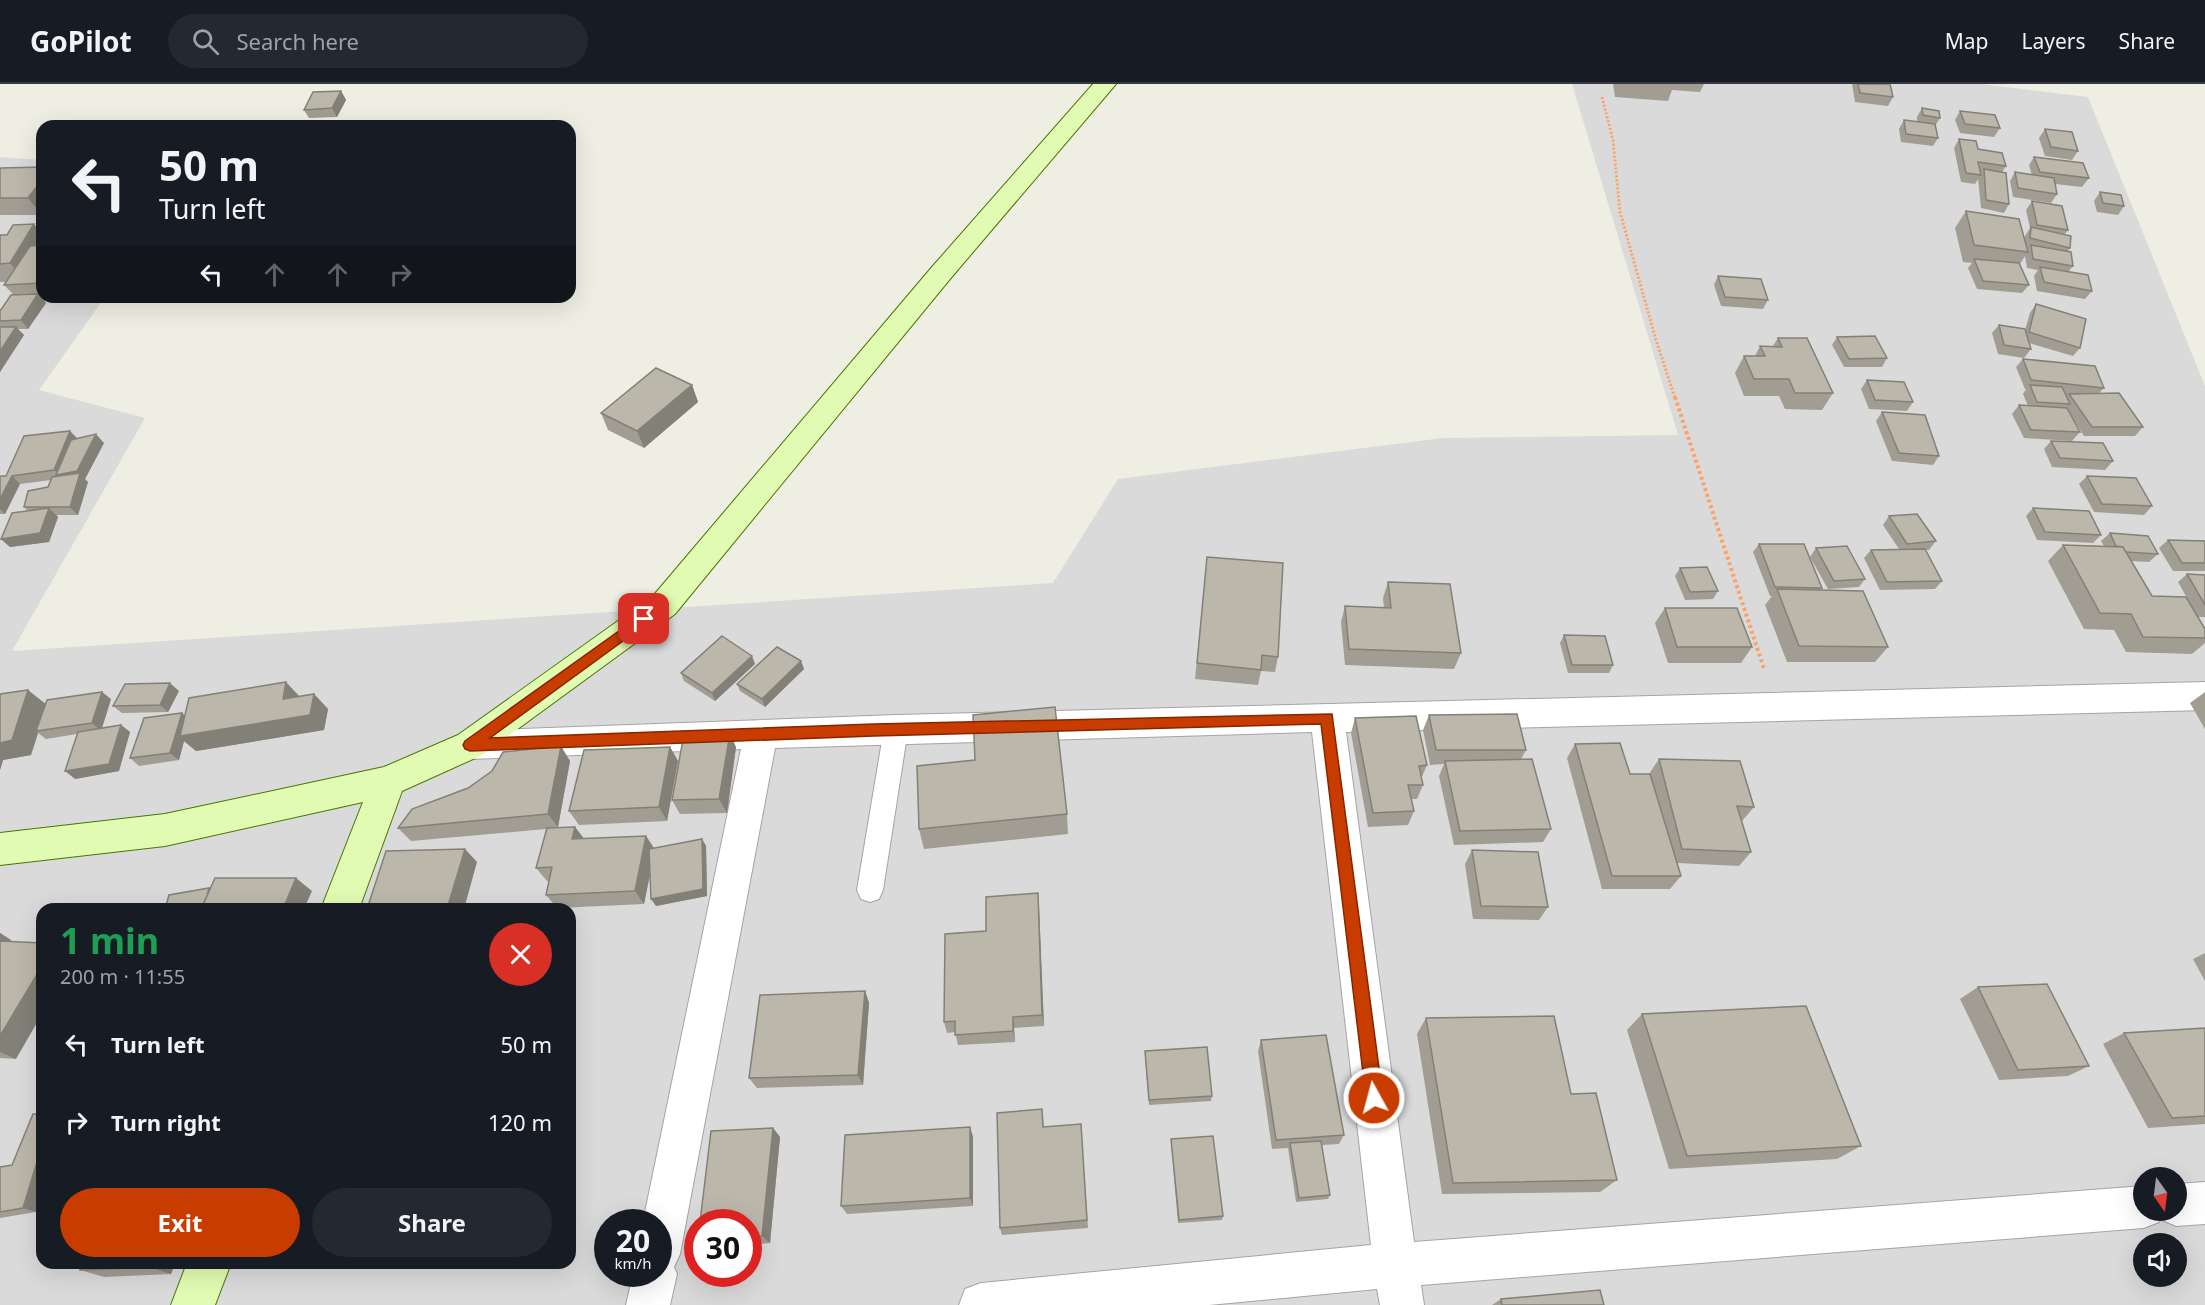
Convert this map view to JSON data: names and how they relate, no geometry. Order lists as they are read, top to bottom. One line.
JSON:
{"north":"bottom","page":{"header":"GoPilot","search":"Search here","nav":["Map","Layers","Share"],"turn":["50 m","Turn left"],"heading":["1 min","200 m · 11:55"],"list":[{"name":"Turn left","value":"50 m"},{"name":"Turn right","value":"120 m"}],"buttons":["Exit","Share"],"speed":"20 km/h","limit":"30"}}
